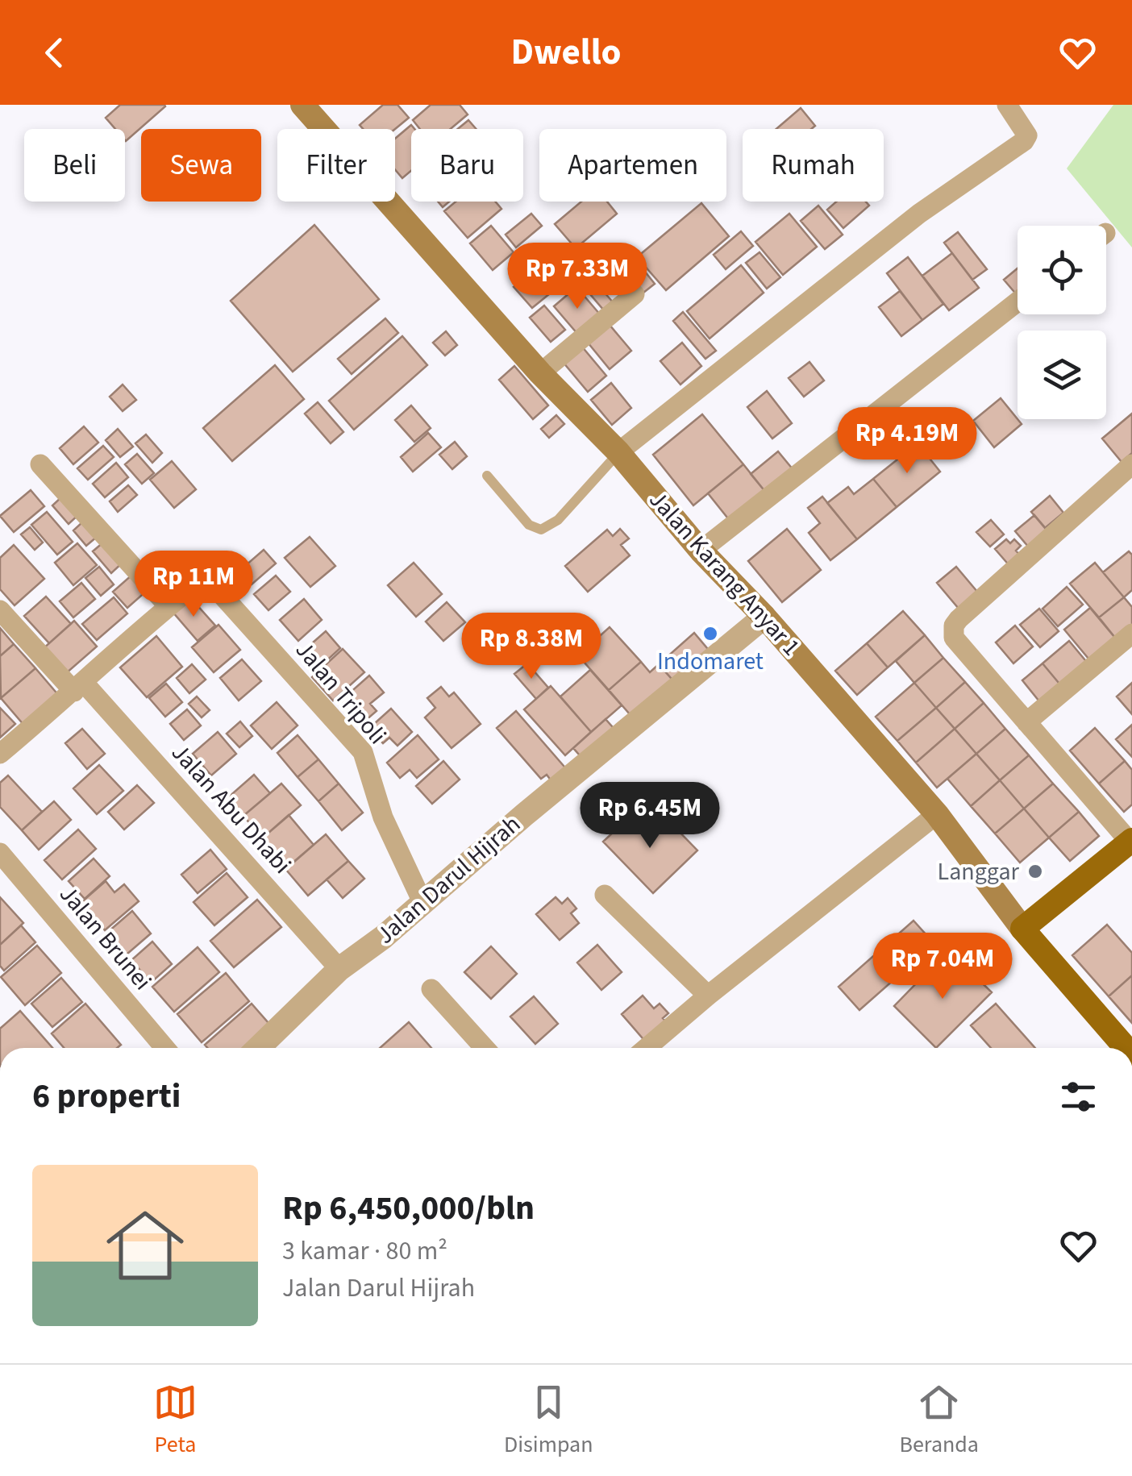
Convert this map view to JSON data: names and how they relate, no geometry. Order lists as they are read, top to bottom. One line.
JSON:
{"streets":{"main road":["Jalan Karang Anyar 1"],"street":["Jalan Tripoli","Jalan Abu Dhabi","Jalan Darul Hijrah","Jalan Brunei"]},"crossings":[["Jalan Karang Anyar 1","Jalan Darul Hijrah"],["Jalan Tripoli","Jalan Darul Hijrah"],["Jalan Abu Dhabi","Jalan Darul Hijrah"]],"places":["Indomaret","Langgar"],"page":{"header":"Dwello","chip":["Beli","Sewa","Filter","Baru","Apartemen","Rumah"],"price":["Rp 7.33M","Rp 4.19M","Rp 11M","Rp 8.38M","Rp 6.45M","Rp 7.04M"],"heading":"6 properti","list":[{"name":"Rp 6,450,000/bln","note":"3 kamar · 80 m² · Jalan Darul Hijrah"}],"tabs":["Peta","Disimpan","Beranda"]}}
